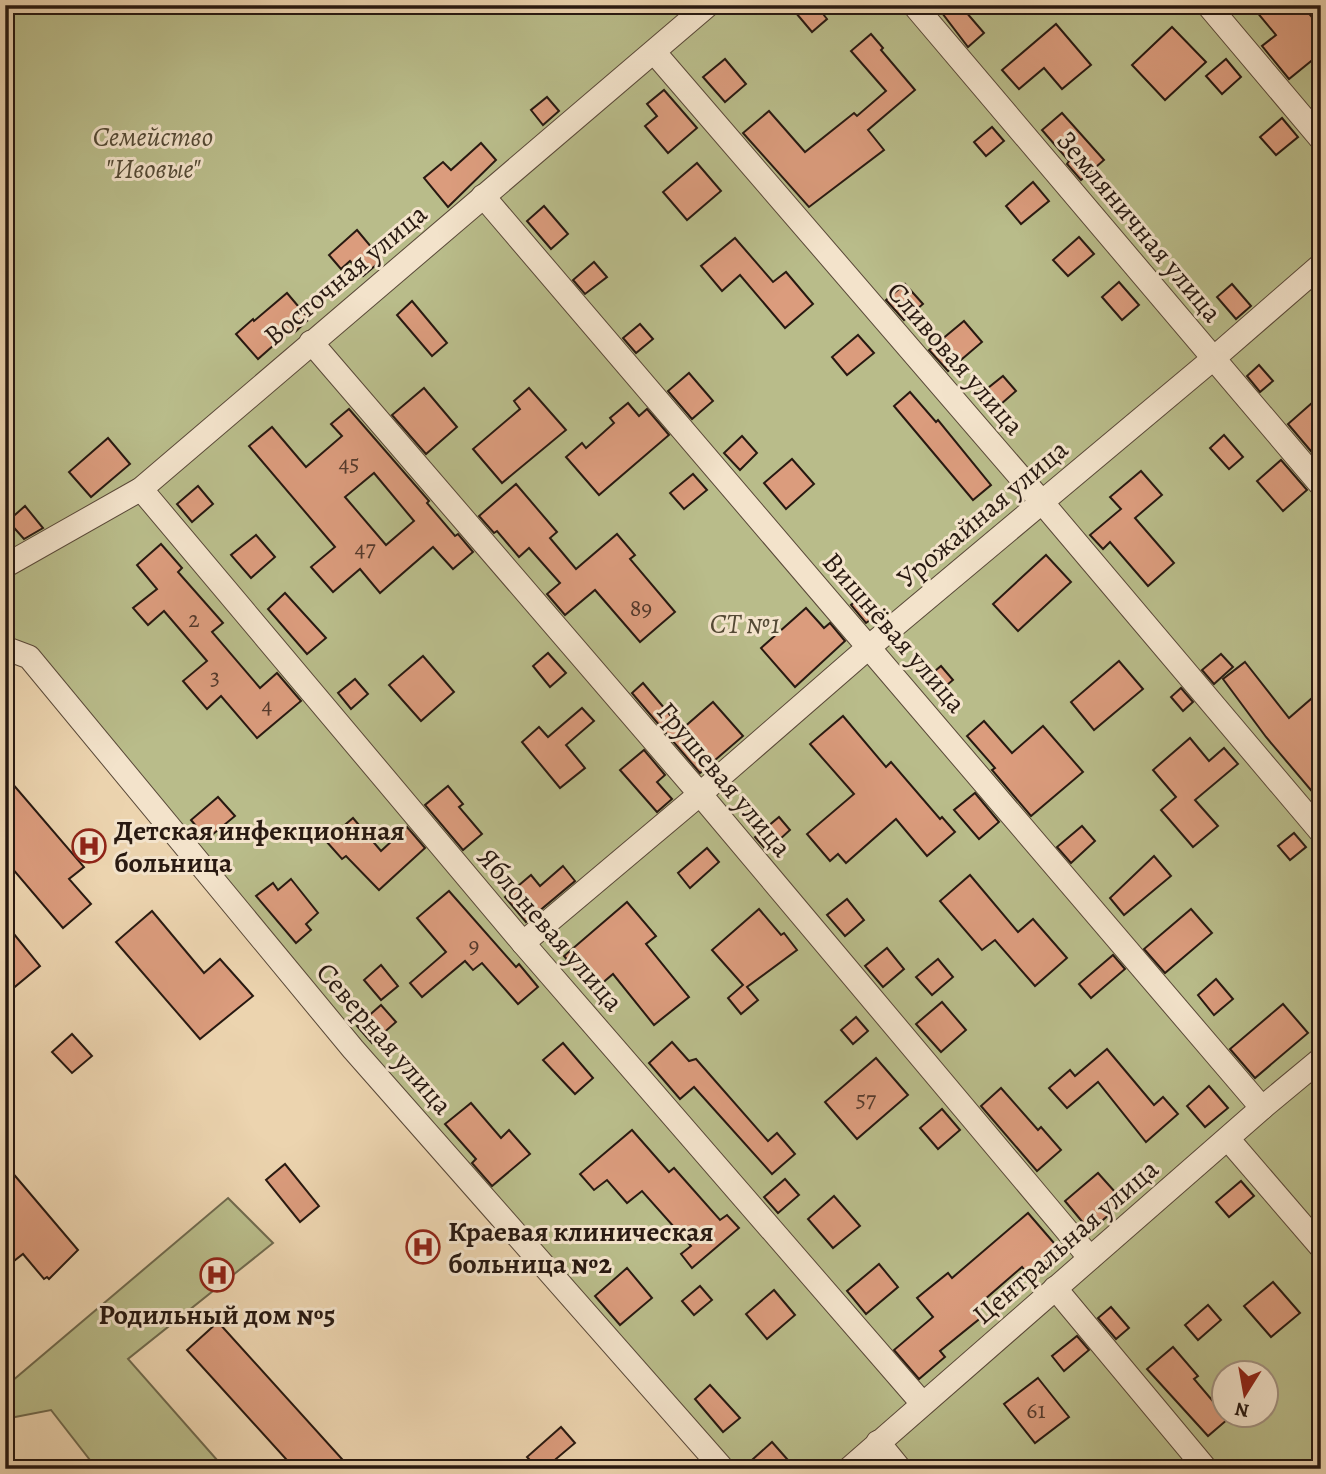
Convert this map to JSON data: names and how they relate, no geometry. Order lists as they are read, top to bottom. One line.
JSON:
{"streets":{"street":["Земляничная улица","Восточная улица","Сливовая улица","Урожайная улица","Вишнёвая улица","Грушевая улица","Яблоневая улица","Северная улица","Центральная улица"]},"crossings":[["Земляничная улица","Урожайная улица"],["Восточная улица","Сливовая улица"],["Восточная улица","Вишнёвая улица"],["Восточная улица","Грушевая улица"],["Восточная улица","Яблоневая улица"],["Сливовая улица","Урожайная улица"],["Урожайная улица","Вишнёвая улица"],["Урожайная улица","Грушевая улица"],["Урожайная улица","Яблоневая улица"],["Вишнёвая улица","Центральная улица"],["Грушевая улица","Центральная улица"],["Яблоневая улица","Центральная улица"]],"parks":["Семейство \"Ивовые\"","СТ №1"],"places":{"hospital":["Детская инфекционная больница","Краевая клиническая больница №2","Родильный дом №5"]},"house_numbers":["45","47","89","2","3","4","9","57","61"],"north":"bottom"}
